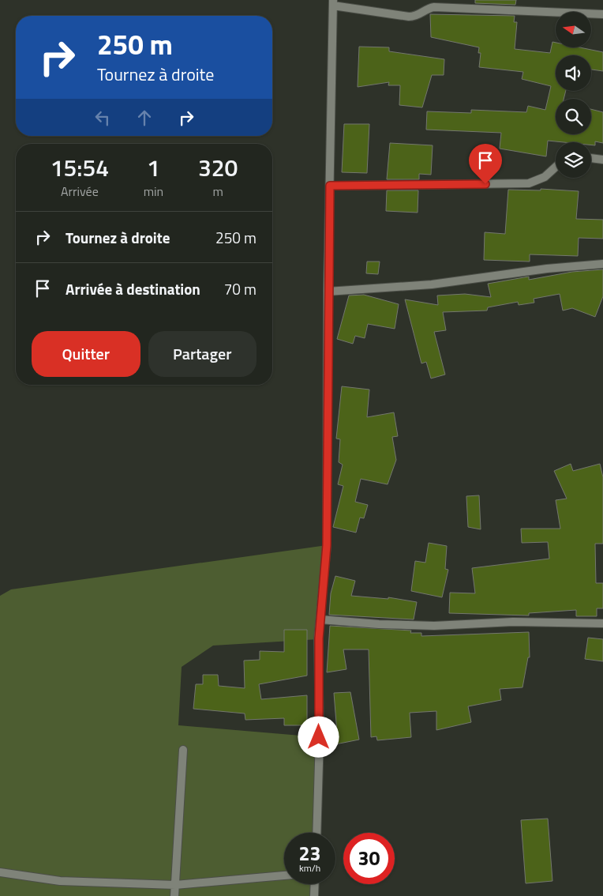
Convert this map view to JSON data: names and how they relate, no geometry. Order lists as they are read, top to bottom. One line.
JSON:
{"north":"left","page":{"turn":["250 m","Tournez à droite"],"eta":["15:54","Arrivée","1","min","320","m"],"list":[{"name":"Tournez à droite","value":"250 m"},{"name":"Arrivée à destination","value":"70 m"}],"buttons":["Quitter","Partager"],"speed":"23 km/h","limit":"30"}}
